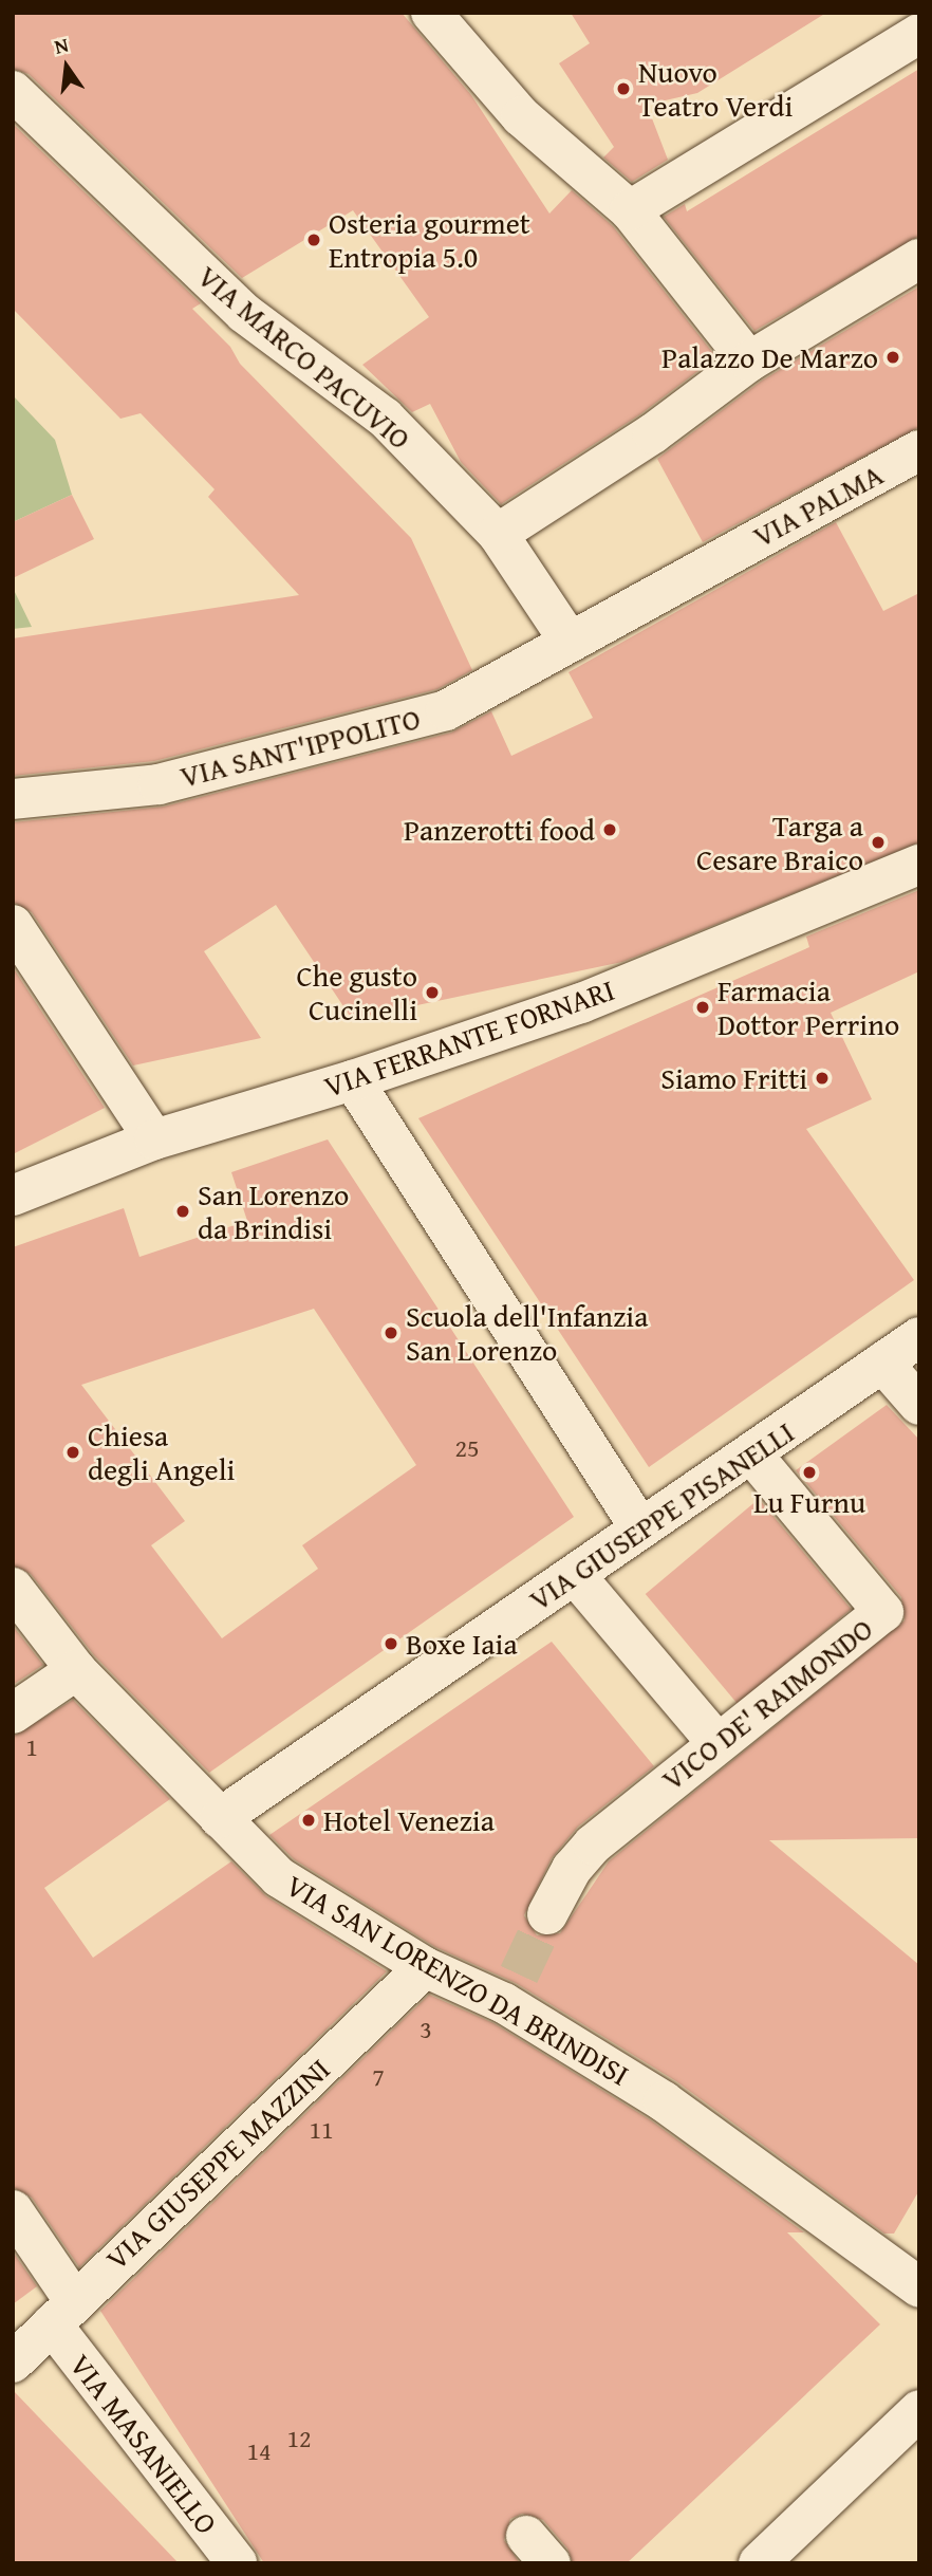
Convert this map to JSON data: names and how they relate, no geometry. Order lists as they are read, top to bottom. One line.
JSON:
{"streets":{"street":["VIA MARCO PACUVIO","VIA PALMA","VIA SANT'IPPOLITO","VIA FERRANTE FORNARI","VIA GIUSEPPE PISANELLI","VICO DE' RAIMONDO","VIA SAN LORENZO DA BRINDISI","VIA GIUSEPPE MAZZINI","VIA MASANIELLO"]},"crossings":[["VIA MARCO PACUVIO","VIA PALMA"],["VIA MARCO PACUVIO","VIA SANT'IPPOLITO"],["VIA PALMA","VIA SANT'IPPOLITO"],["VIA GIUSEPPE PISANELLI","VICO DE' RAIMONDO"],["VIA GIUSEPPE PISANELLI","VIA SAN LORENZO DA BRINDISI"],["VIA SAN LORENZO DA BRINDISI","VIA GIUSEPPE MAZZINI"],["VIA GIUSEPPE MAZZINI","VIA MASANIELLO"]],"places":["Nuovo Teatro Verdi","Osteria gourmet Entropia 5.0","Palazzo De Marzo","Panzerotti food","Targa a Cesare Braico","Che gusto Cucinelli","Farmacia Dottor Perrino","Siamo Fritti","San Lorenzo da Brindisi","Scuola dell'Infanzia San Lorenzo","Chiesa degli Angeli","Lu Furnu","Boxe Iaia","Hotel Venezia"],"house_numbers":["25","1","3","7","11","12","14"],"north":"top"}
